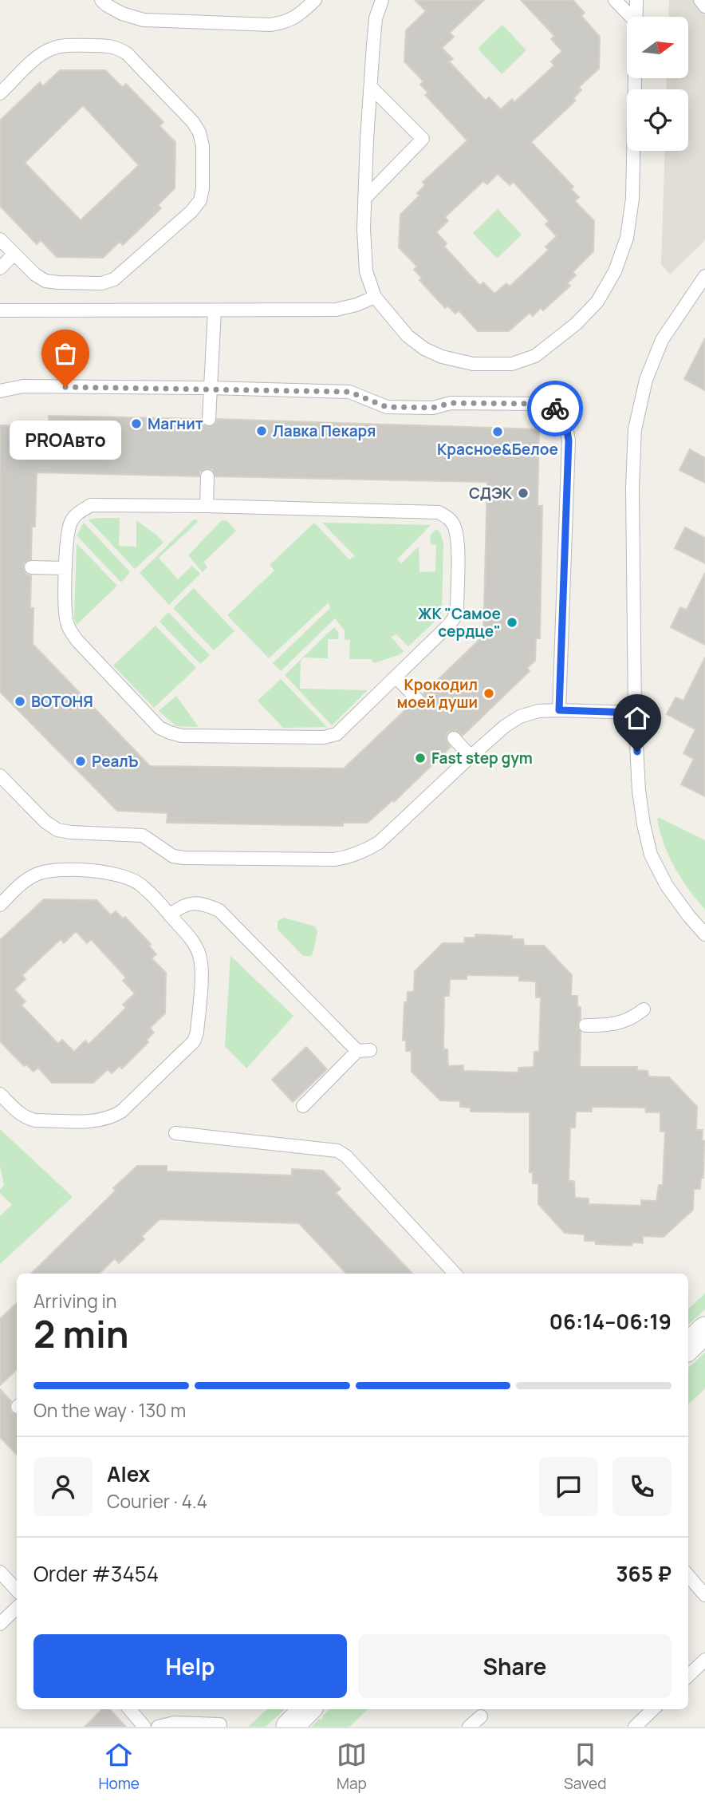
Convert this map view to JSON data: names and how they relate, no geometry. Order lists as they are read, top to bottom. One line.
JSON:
{"places":["PROАвто","Магнит","Лавка Пекаря","Красное&Белое","СДЭК","ЖК \"Самое сердце\"","Крокодил моей души","ВОТОНЯ","Fast step gym","РеалЪ"],"north":"right","page":{"bubble":"PROАвто","heading":["2 min","Arriving in","06:14–06:19"],"panel":["Alex","Courier · 4.4","Order #3454","365 ₽"],"bar":"On the way · 130 m","buttons":["Help","Share"],"tabs":["Home","Map","Saved"]}}
